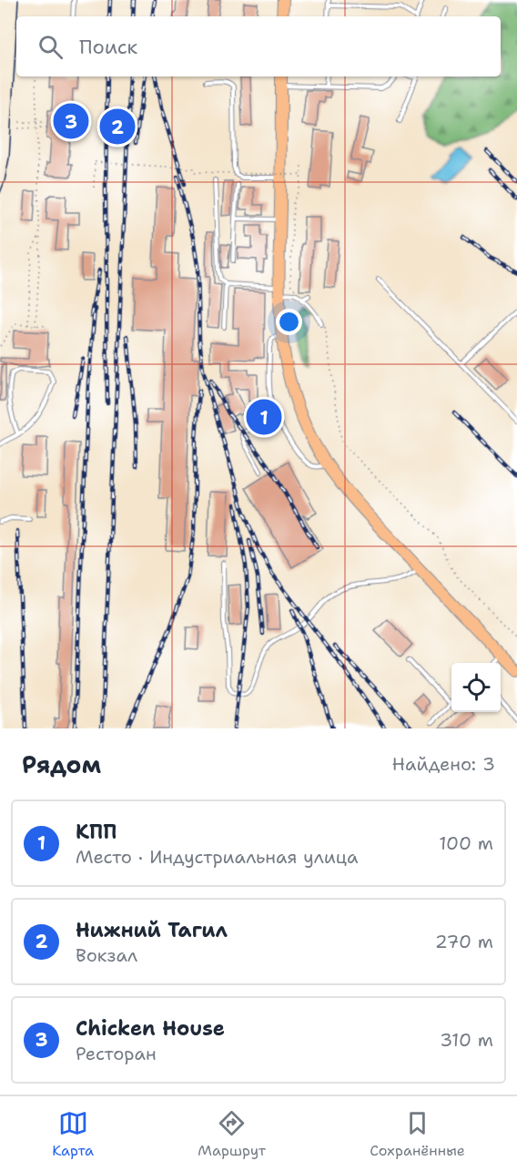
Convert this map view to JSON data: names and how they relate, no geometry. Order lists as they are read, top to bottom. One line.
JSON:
{"page":{"search":"Поиск","pins":["3","2","1"],"heading":["Рядом","Найдено: 3"],"list":[{"mark":"1","name":"КПП","note":"Место · Индустриальная улица","value":"100 m"},{"mark":"2","name":"Нижний Тагил","note":"Вокзал","value":"270 m"},{"mark":"3","name":"Chicken House","note":"Ресторан","value":"310 m"}],"nav":["Карта","Маршрут","Сохранённые"]}}
